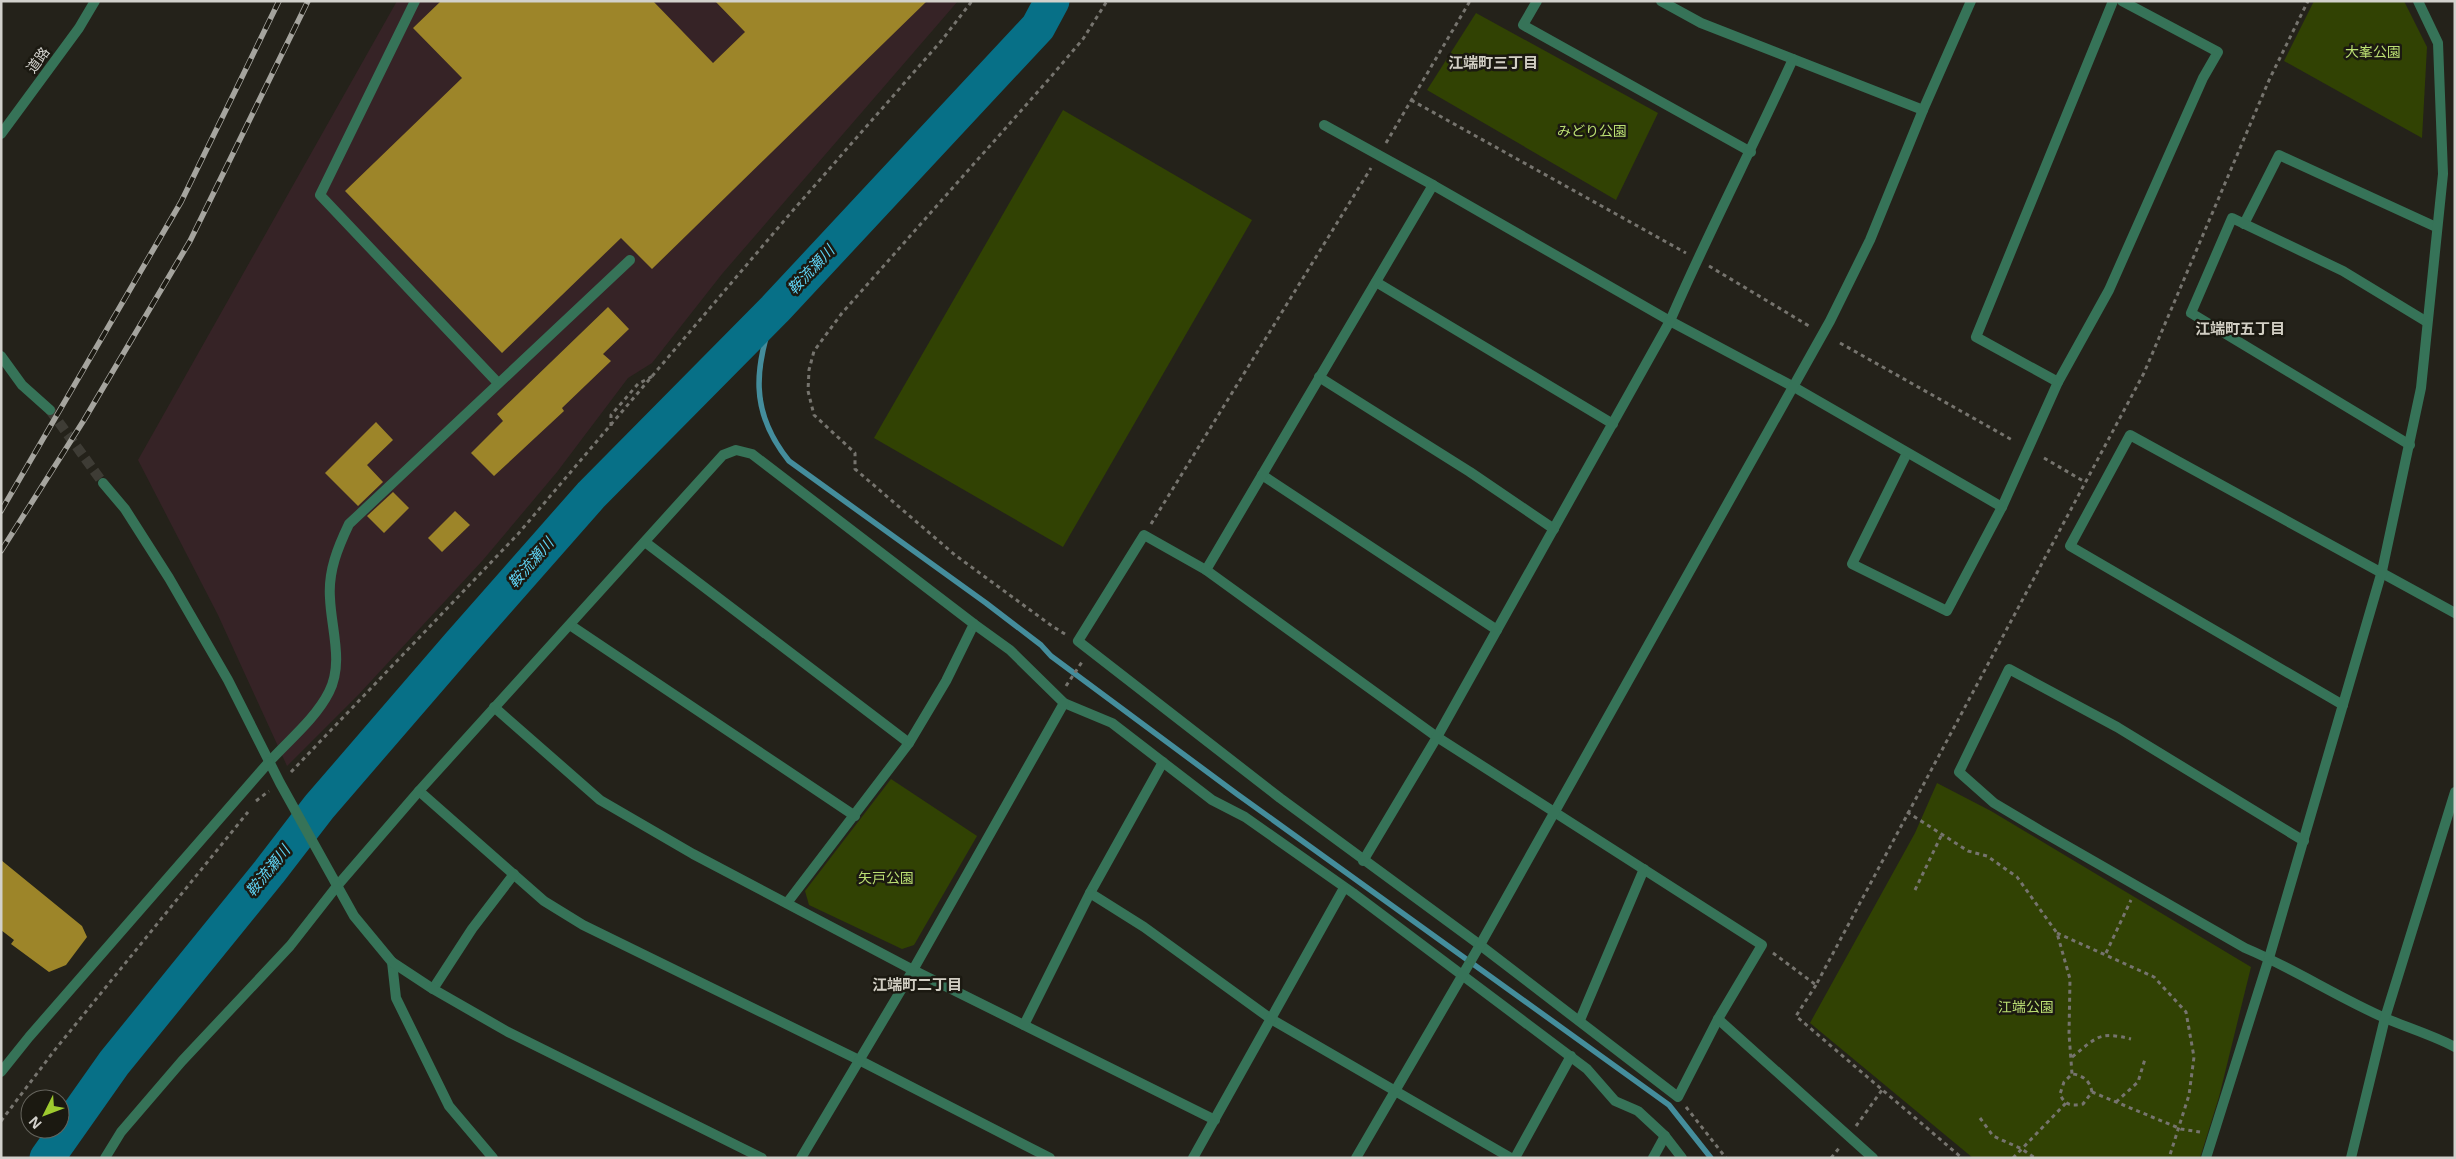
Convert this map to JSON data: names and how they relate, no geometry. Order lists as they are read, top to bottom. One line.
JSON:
{"streets":{"street":["道路"]},"districts":["江端町三丁目","江端町五丁目","江端町二丁目"],"water":["鞍流瀬川"],"parks":["大峯公園","みどり公園","矢戸公園","江端公園"],"north":"bottom left"}
